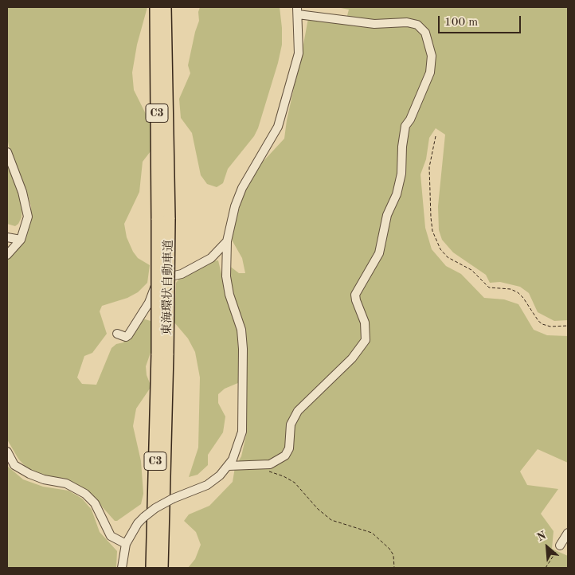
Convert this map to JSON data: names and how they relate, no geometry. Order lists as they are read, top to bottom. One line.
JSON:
{"streets":{"highway":["C3","東海環状自動車道"]},"scale_bar":"100 m","north":"top left"}
